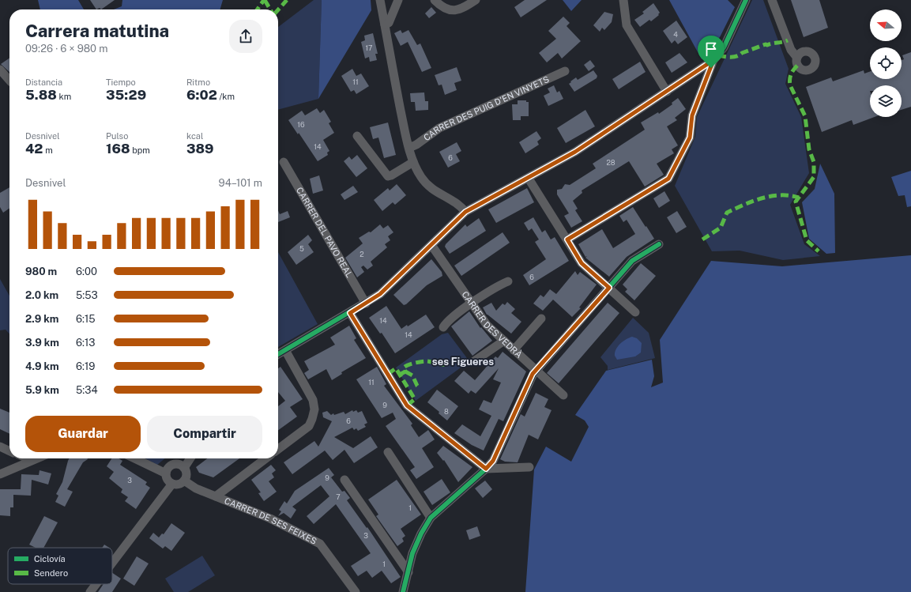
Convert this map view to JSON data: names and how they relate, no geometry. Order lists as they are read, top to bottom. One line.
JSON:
{"streets":{"street":["CARRER DES PUIG D'EN VINYETS","CARRER DEL PAVO REAL","CARRER DES VEDRÀ","CARRER DE SES FEIXES"]},"districts":["ses Figueres"],"house_numbers":["4","17","11","16","14","6","28","5","2","6","14","14","11","9","8","6","9","3","7","1","3","1"],"legend":["Ciclovía","Sendero"],"north":"left","page":{"heading":["Carrera matutina","09:26 · 6 × 980 m"],"stats":[["Distancia","5.88 km"],["Tiempo","35:29"],["Ritmo","6:02 /km"],["Desnivel","42 m"],["Pulso","168 bpm"],["kcal","389"]],"chart":["Desnivel","94–101 m"],"list":[{"name":"980 m","note":"6:00"},{"name":"2.0 km","note":"5:53"},{"name":"2.9 km","note":"6:15"},{"name":"3.9 km","note":"6:13"},{"name":"4.9 km","note":"6:19"},{"name":"5.9 km","note":"5:34"}],"buttons":["Guardar","Compartir"]}}
